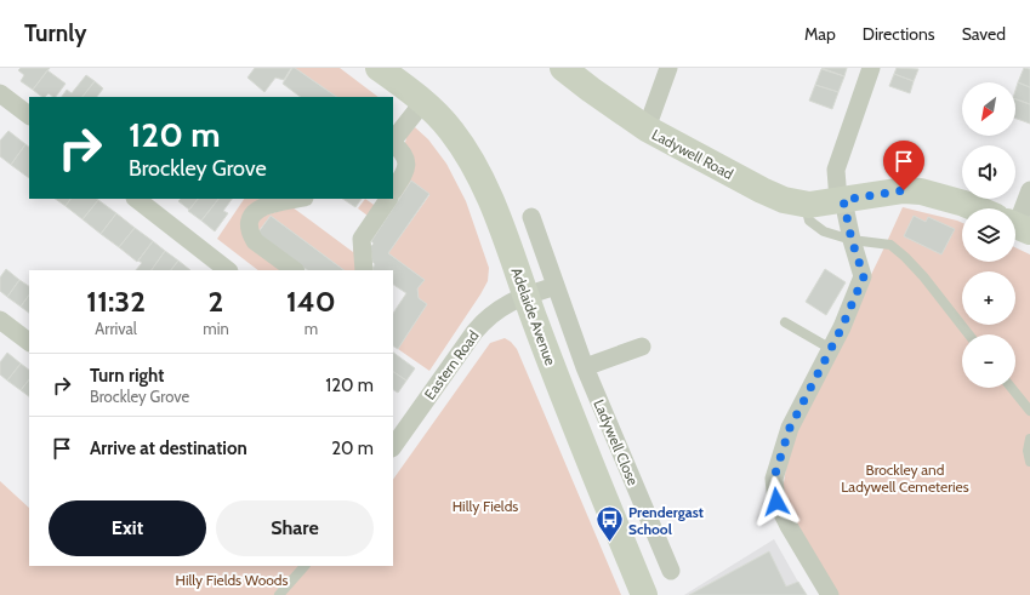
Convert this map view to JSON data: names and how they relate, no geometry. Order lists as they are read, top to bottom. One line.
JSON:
{"streets":{"main road":["Ladywell Road","Adelaide Avenue"],"street":["Eastern Road","Ladywell Close"]},"crossings":[["Adelaide Avenue","Eastern Road"]],"parks":["Brockley and Ladywell Cemeteries","Hilly Fields","Hilly Fields Woods"],"places":{"bus stop":["Prendergast School"]},"north":"bottom left","page":{"header":"Turnly","nav":["Map","Directions","Saved"],"map_buttons":["+","−"],"turn":["120 m","Brockley Grove"],"eta":["11:32","Arrival","2","min","140","m"],"list":[{"name":"Turn right","note":"Brockley Grove","value":"120 m"},{"name":"Arrive at destination","value":"20 m"}],"buttons":["Exit","Share"]}}
